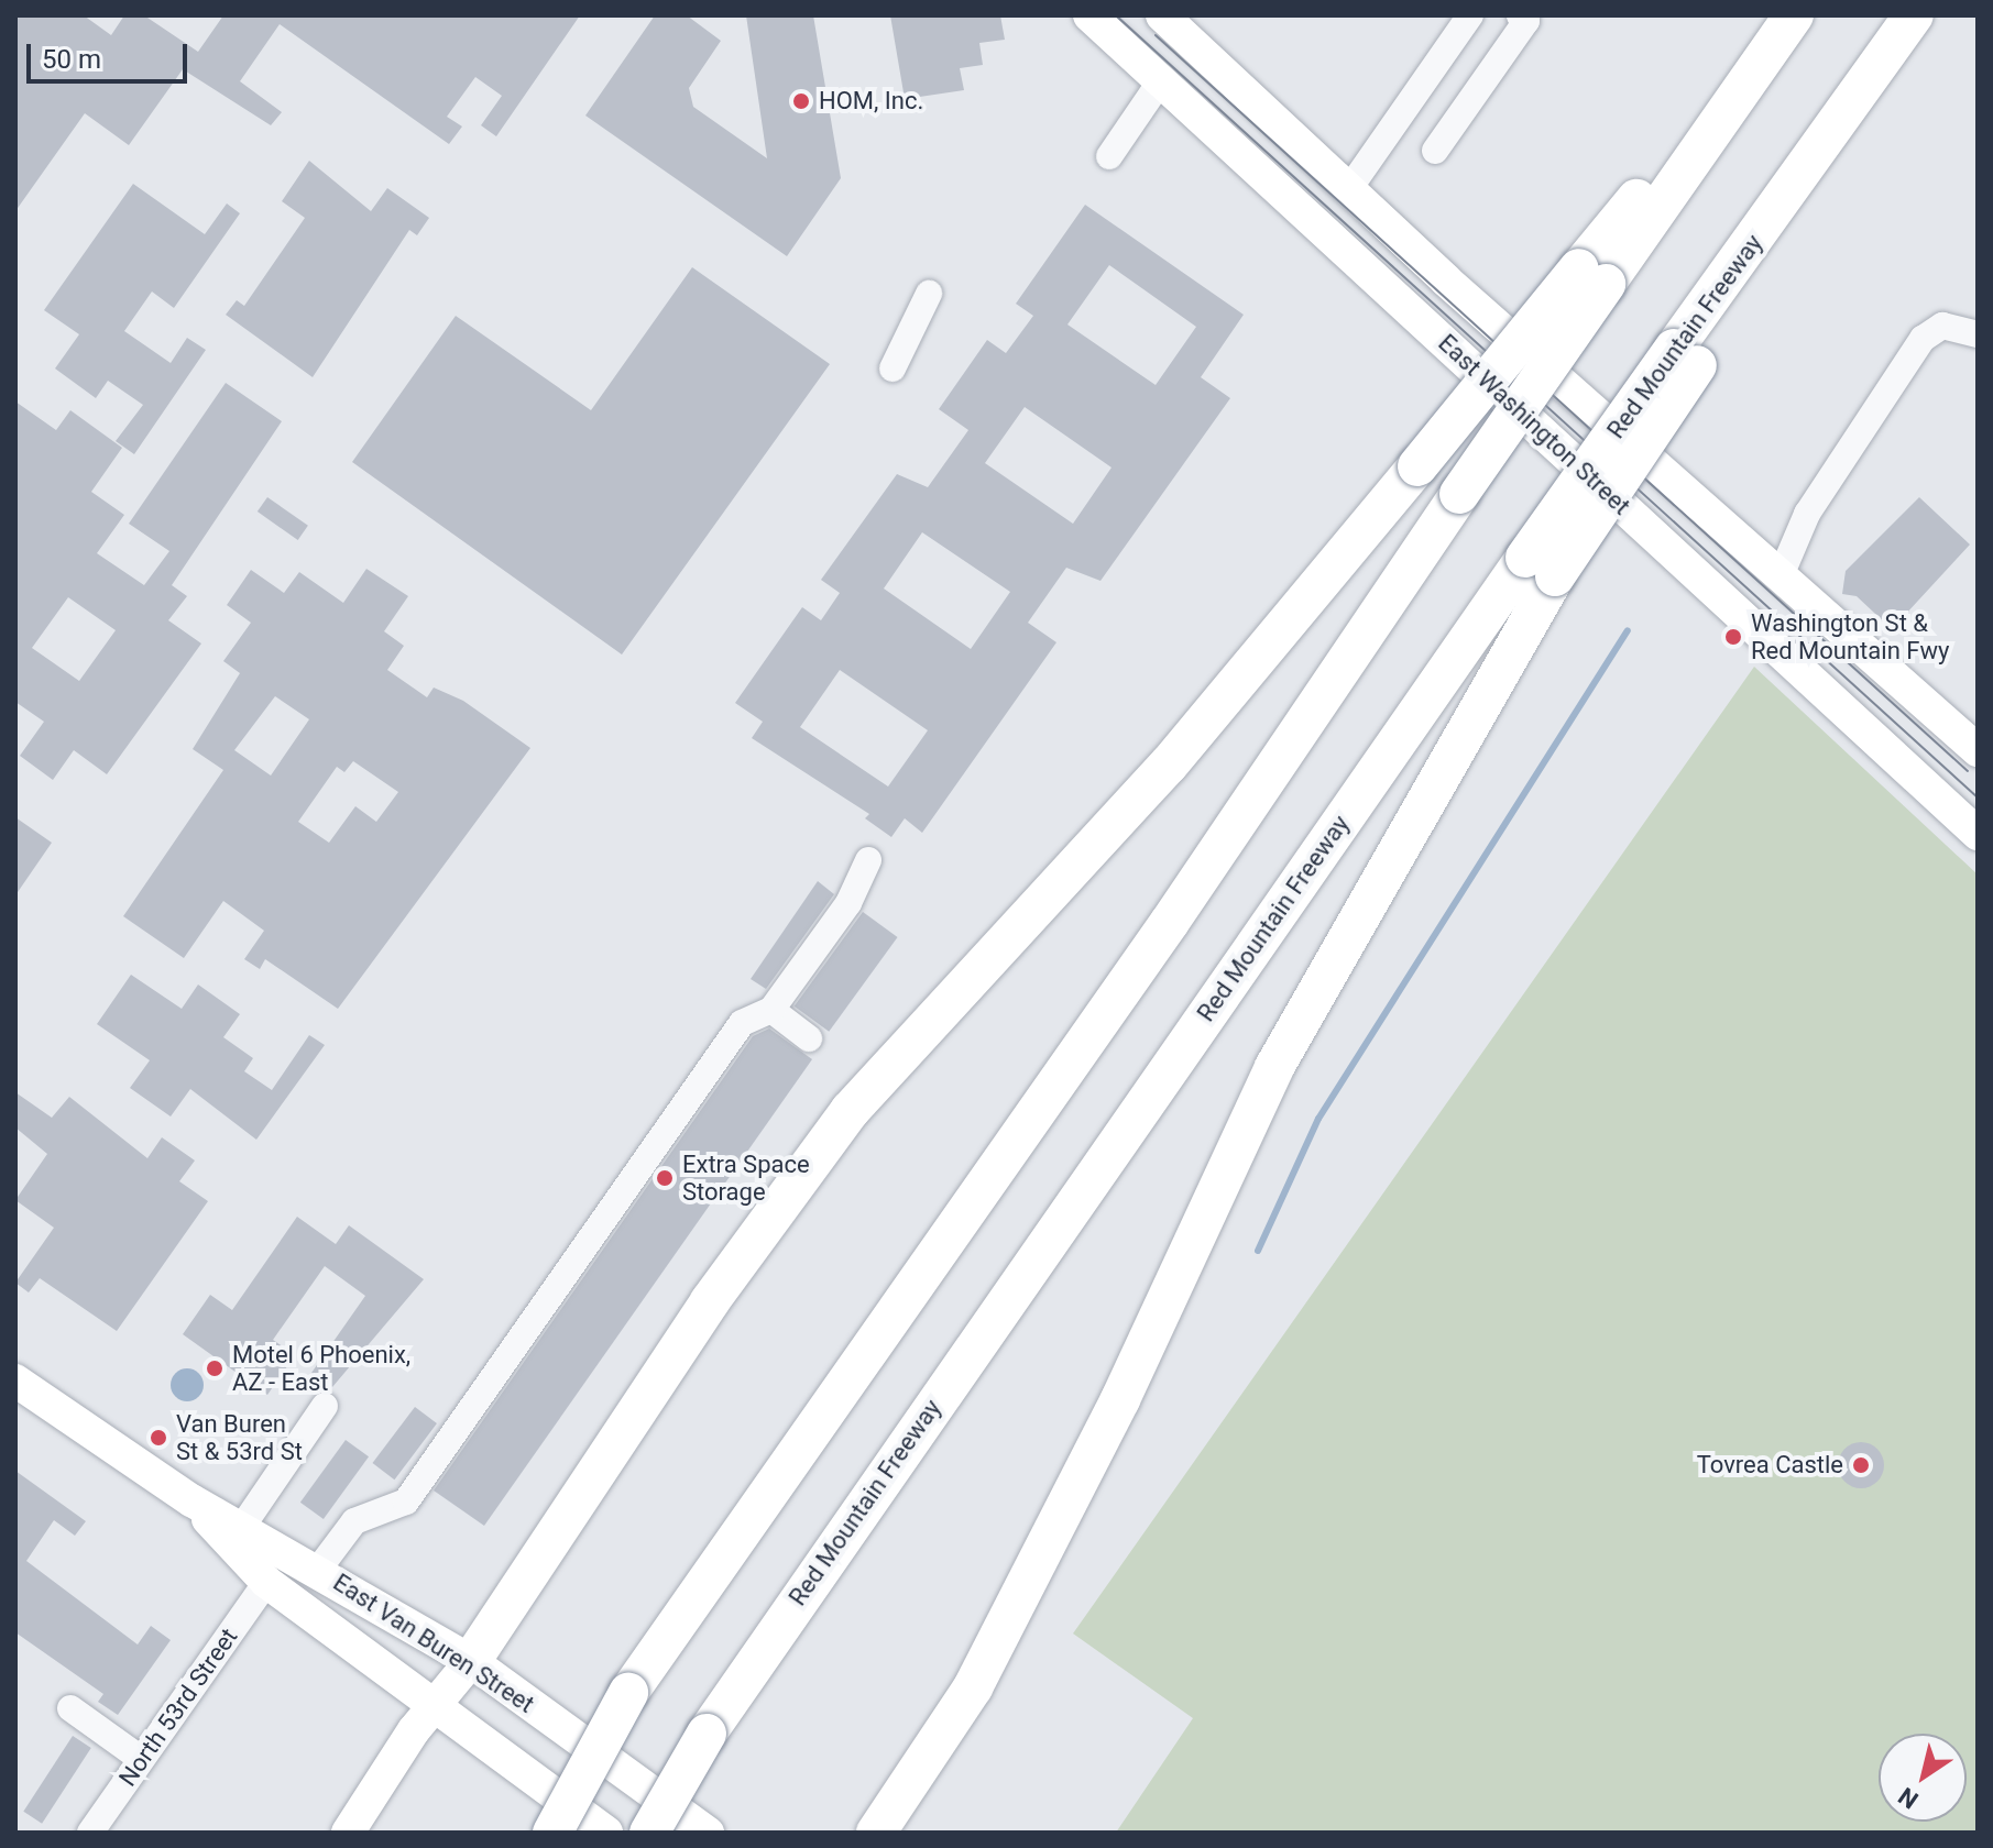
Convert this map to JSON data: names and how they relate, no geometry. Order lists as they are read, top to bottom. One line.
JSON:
{"streets":{"highway":["Red Mountain Freeway"],"main road":["East Washington Street","East Van Buren Street"],"street":["North 53rd Street"]},"crossings":[["East Van Buren Street","North 53rd Street"]],"places":["HOM, Inc.","Washington St & Red Mountain Fwy","Extra Space Storage","Motel 6 Phoenix, AZ - East","Van Buren St & 53rd St","Tovrea Castle"],"scale_bar":"50 m","north":"bottom left"}
